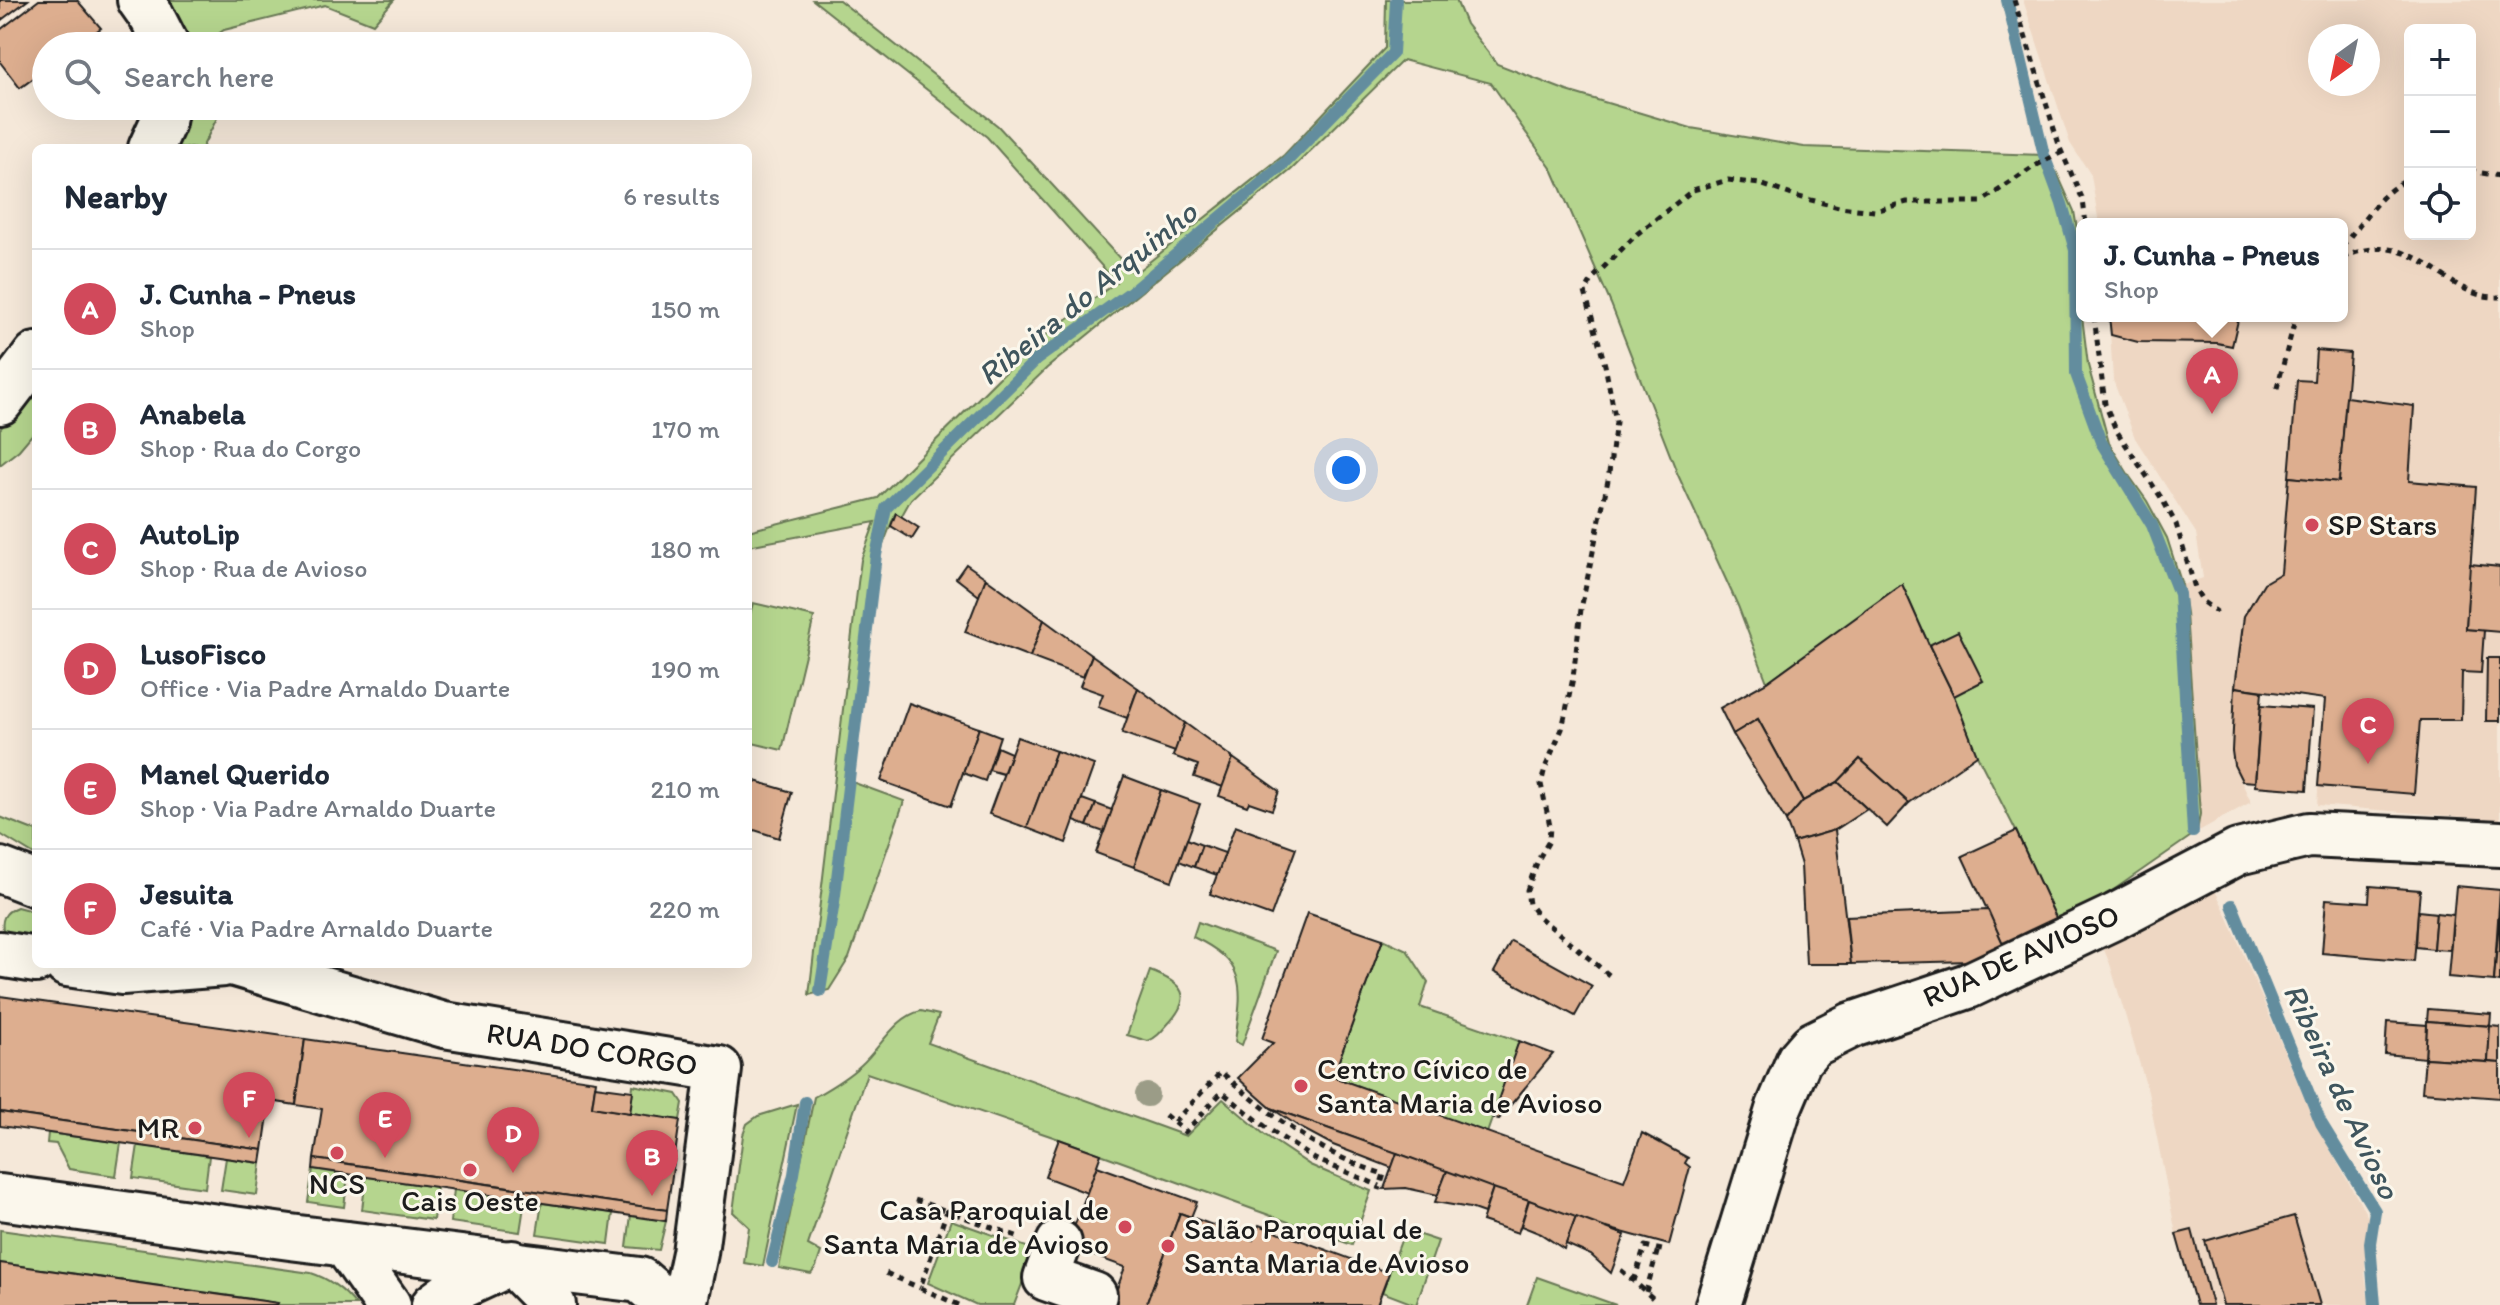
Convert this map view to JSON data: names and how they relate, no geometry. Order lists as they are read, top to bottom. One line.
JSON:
{"streets":{"street":["RUA DE AVIOSO","RUA DO CORGO"]},"water":["Ribeira do Arquinho","Ribeira de Avioso"],"places":["SP Stars","Centro Cívico de Santa Maria de Avioso","MR","NCS","Cais Oeste","Casa Paroquial de Santa Maria de Avioso","Salão Paroquial de Santa Maria de Avioso"],"north":"bottom left","page":{"map_buttons":["+","−"],"search":"Search here","heading":["Nearby","6 results"],"popup":["J. Cunha - Pneus","Shop"],"list":[{"mark":"A","name":"J. Cunha - Pneus","note":"Shop","value":"150 m"},{"mark":"B","name":"Anabela","note":"Shop · Rua do Corgo","value":"170 m"},{"mark":"C","name":"AutoLip","note":"Shop · Rua de Avioso","value":"180 m"},{"mark":"D","name":"LusoFisco","note":"Office · Via Padre Arnaldo Duarte","value":"190 m"},{"mark":"E","name":"Manel Querido","note":"Shop · Via Padre Arnaldo Duarte","value":"210 m"},{"mark":"F","name":"Jesuita","note":"Café · Via Padre Arnaldo Duarte","value":"220 m"}],"pins":["A","C","F","E","D","B"]}}
